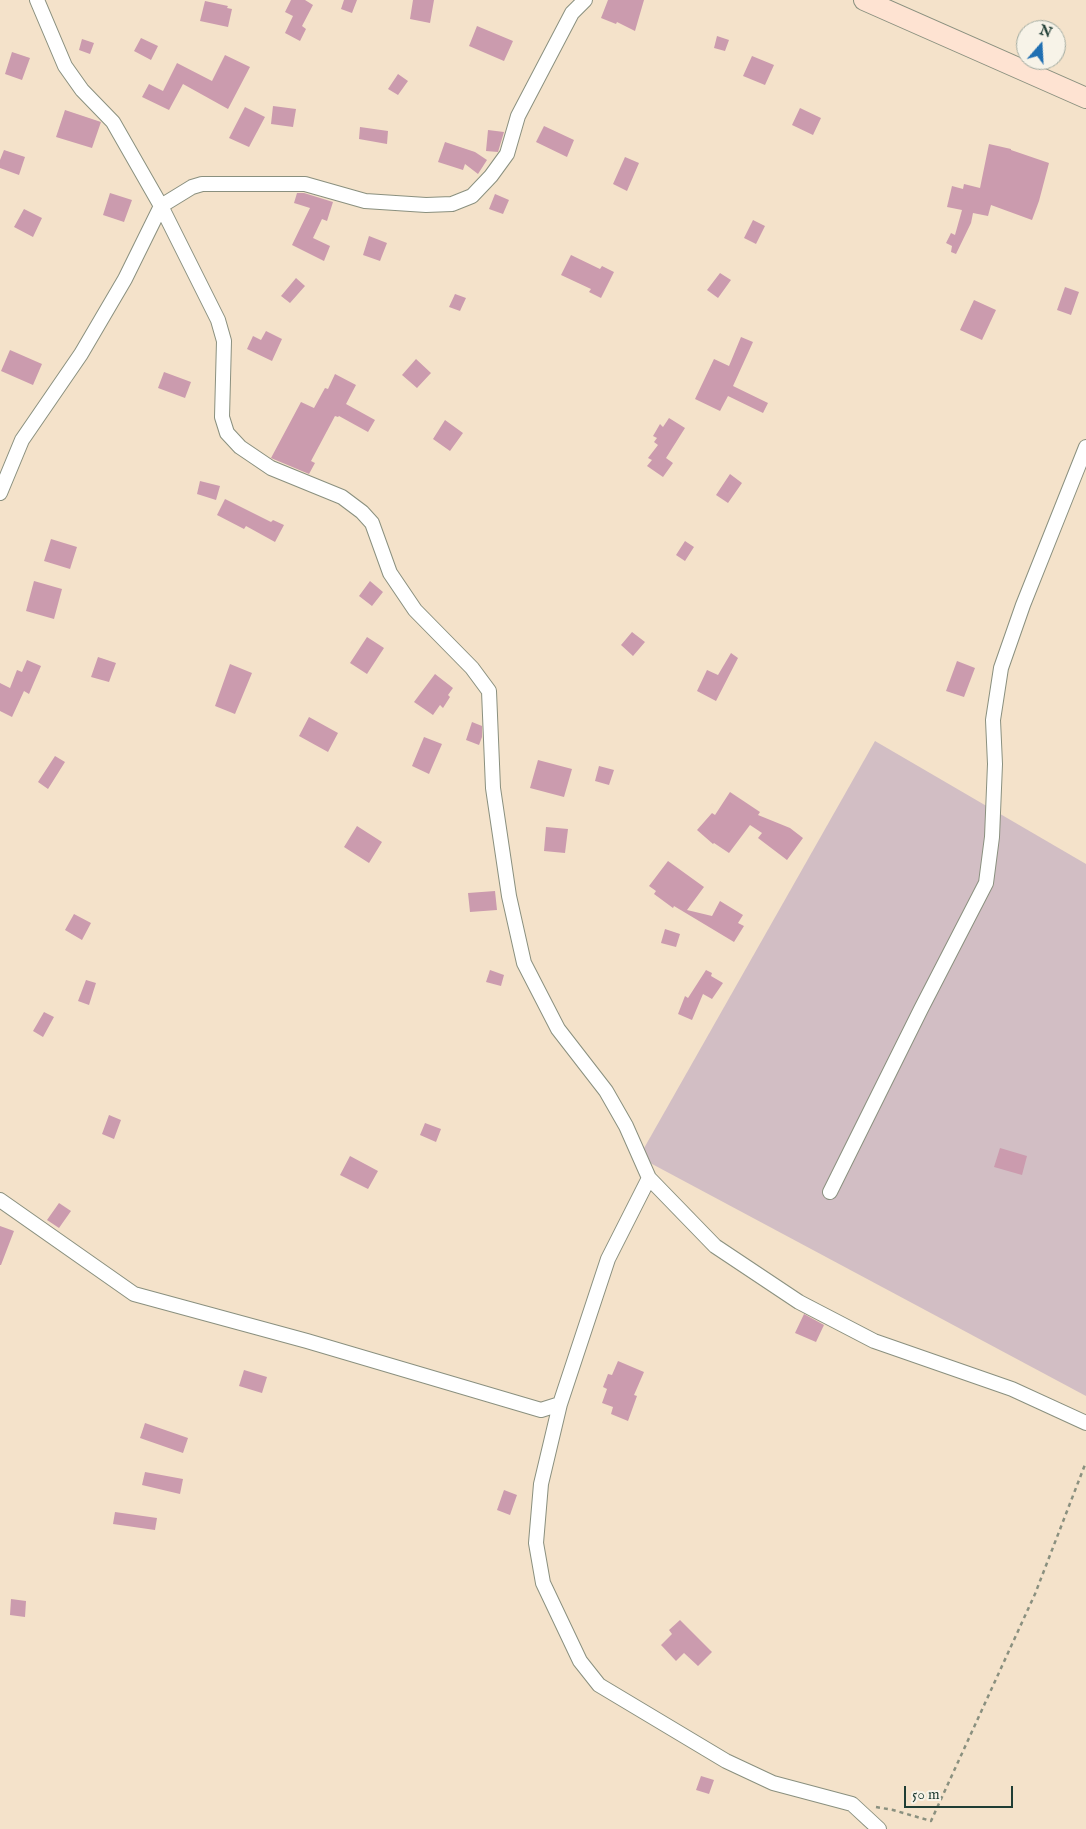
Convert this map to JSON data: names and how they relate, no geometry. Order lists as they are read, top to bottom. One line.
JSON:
{"scale_bar":"50 m","north":"top"}
